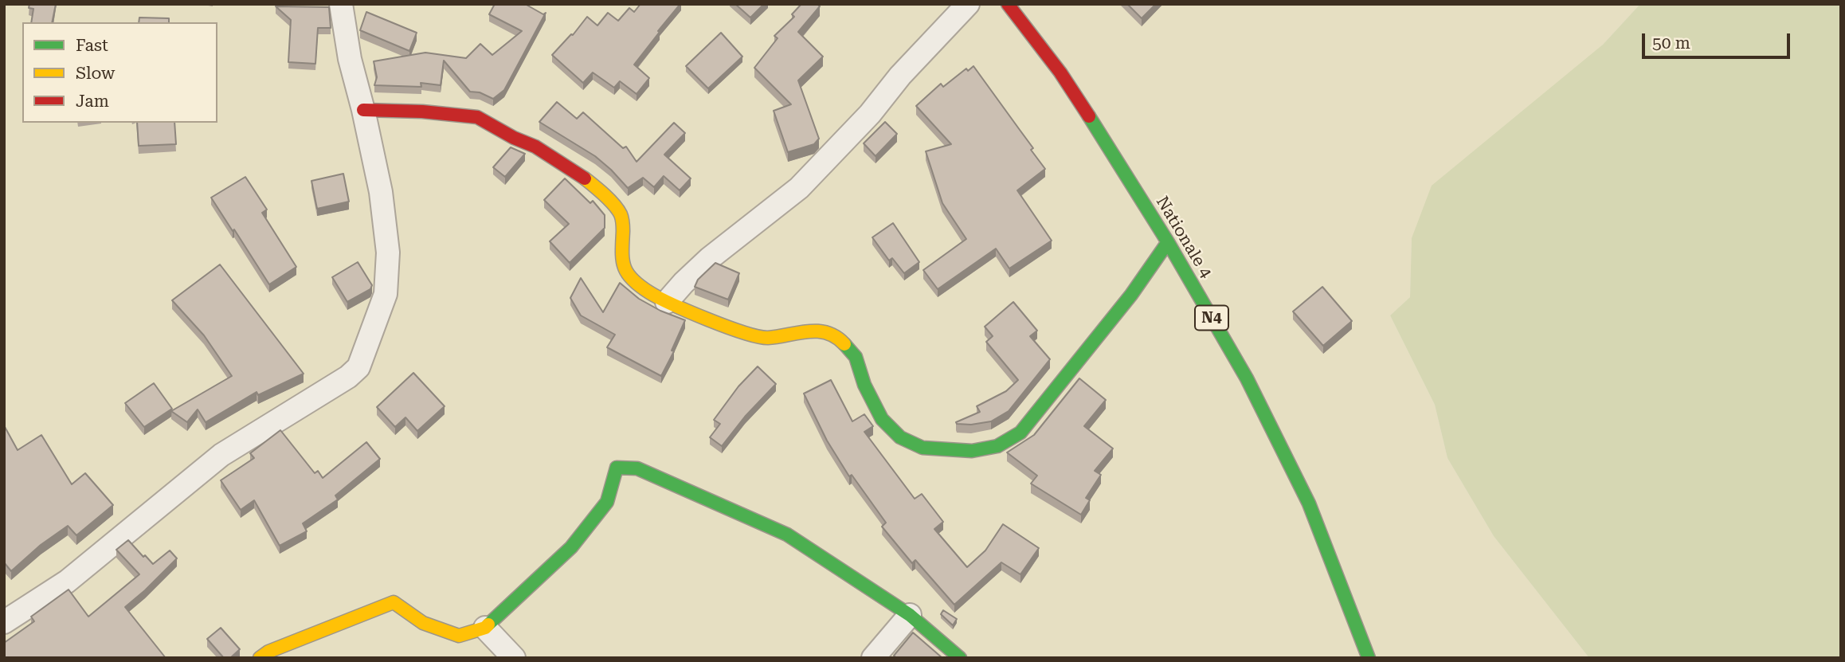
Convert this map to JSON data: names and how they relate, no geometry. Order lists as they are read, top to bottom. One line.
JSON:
{"streets":{"main road":["Nationale 4","N4"]},"legend":["Fast","Slow","Jam"],"scale_bar":"50 m"}
